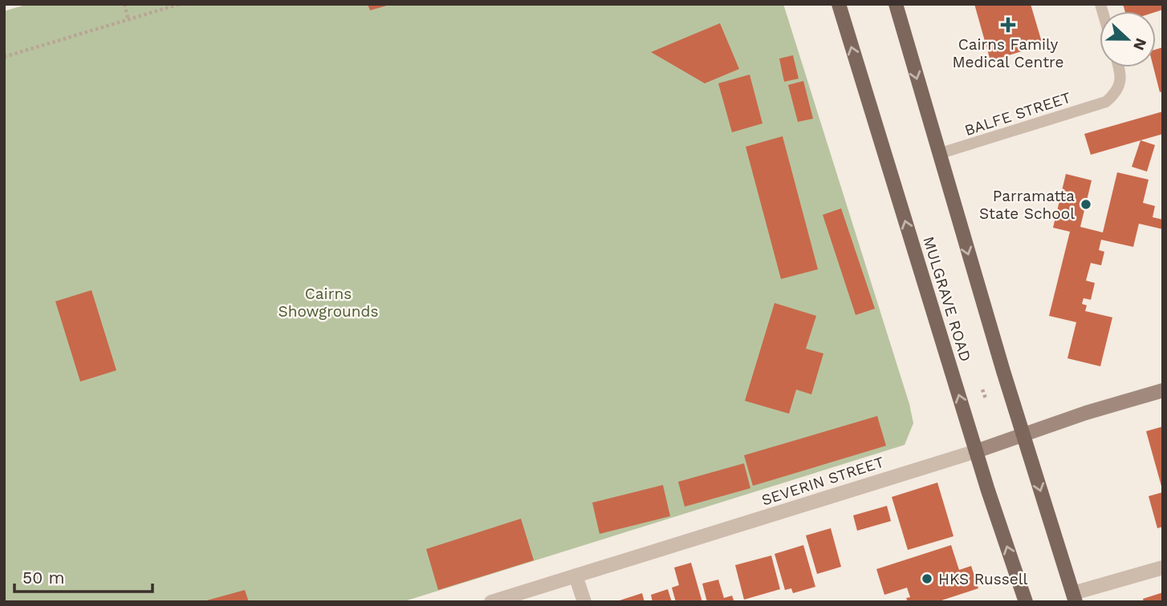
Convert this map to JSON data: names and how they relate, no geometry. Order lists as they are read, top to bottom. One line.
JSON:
{"streets":{"main road":["MULGRAVE ROAD"],"street":["SEVERIN STREET"],"lane":["BALFE STREET"]},"crossings":[["MULGRAVE ROAD","SEVERIN STREET"]],"parks":["Cairns Showgrounds"],"places":{"health":["Cairns Family Medical Centre"],"other":["Parramatta State School","HKS Russell"]},"scale_bar":"50 m","north":"right"}
